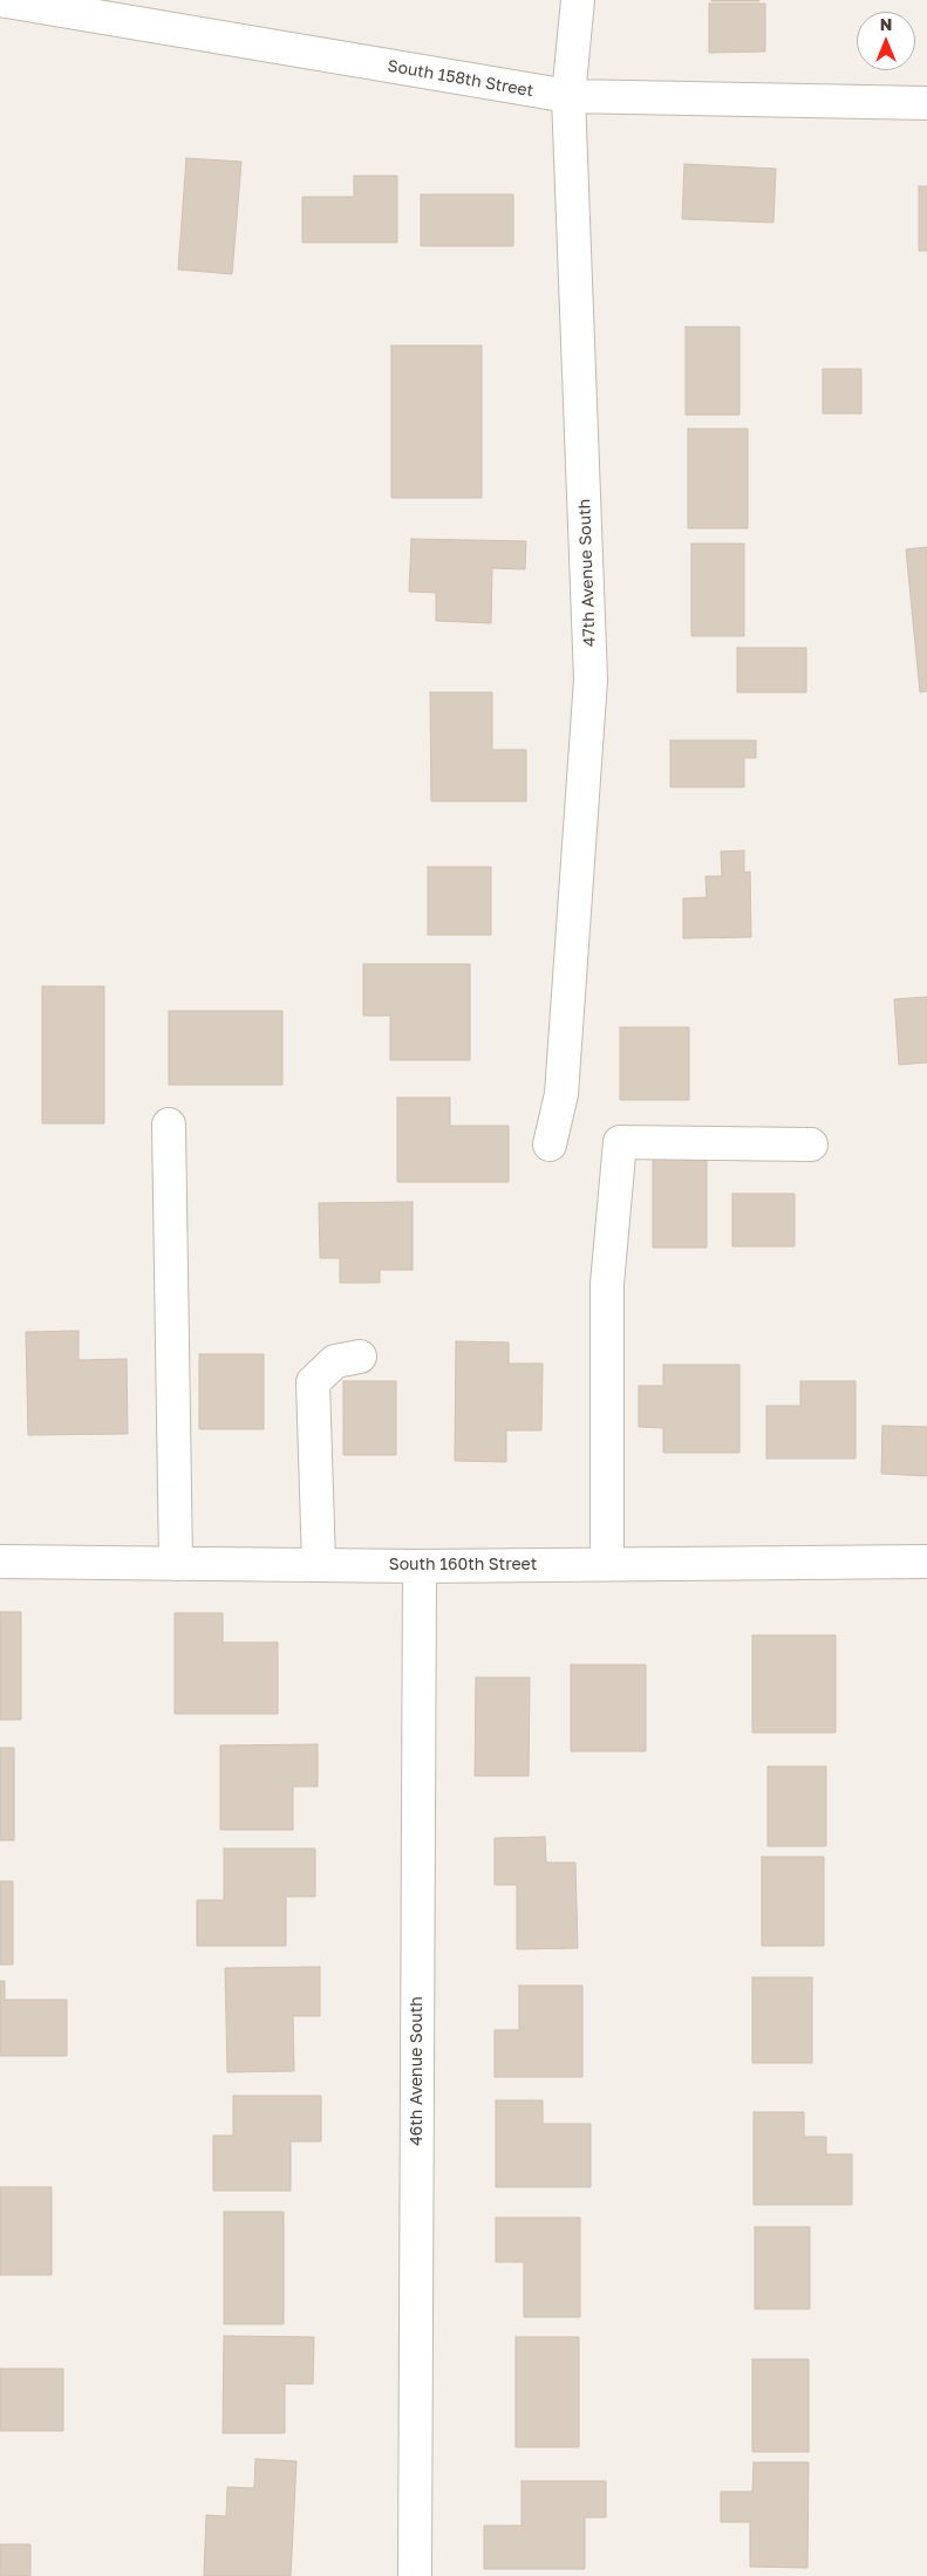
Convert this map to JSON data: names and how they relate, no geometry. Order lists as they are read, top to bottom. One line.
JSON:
{"streets":{"street":["South 158th Street","47th Avenue South","South 160th Street","46th Avenue South"]},"crossings":[["South 158th Street","47th Avenue South"],["South 160th Street","46th Avenue South"]],"north":"top"}
